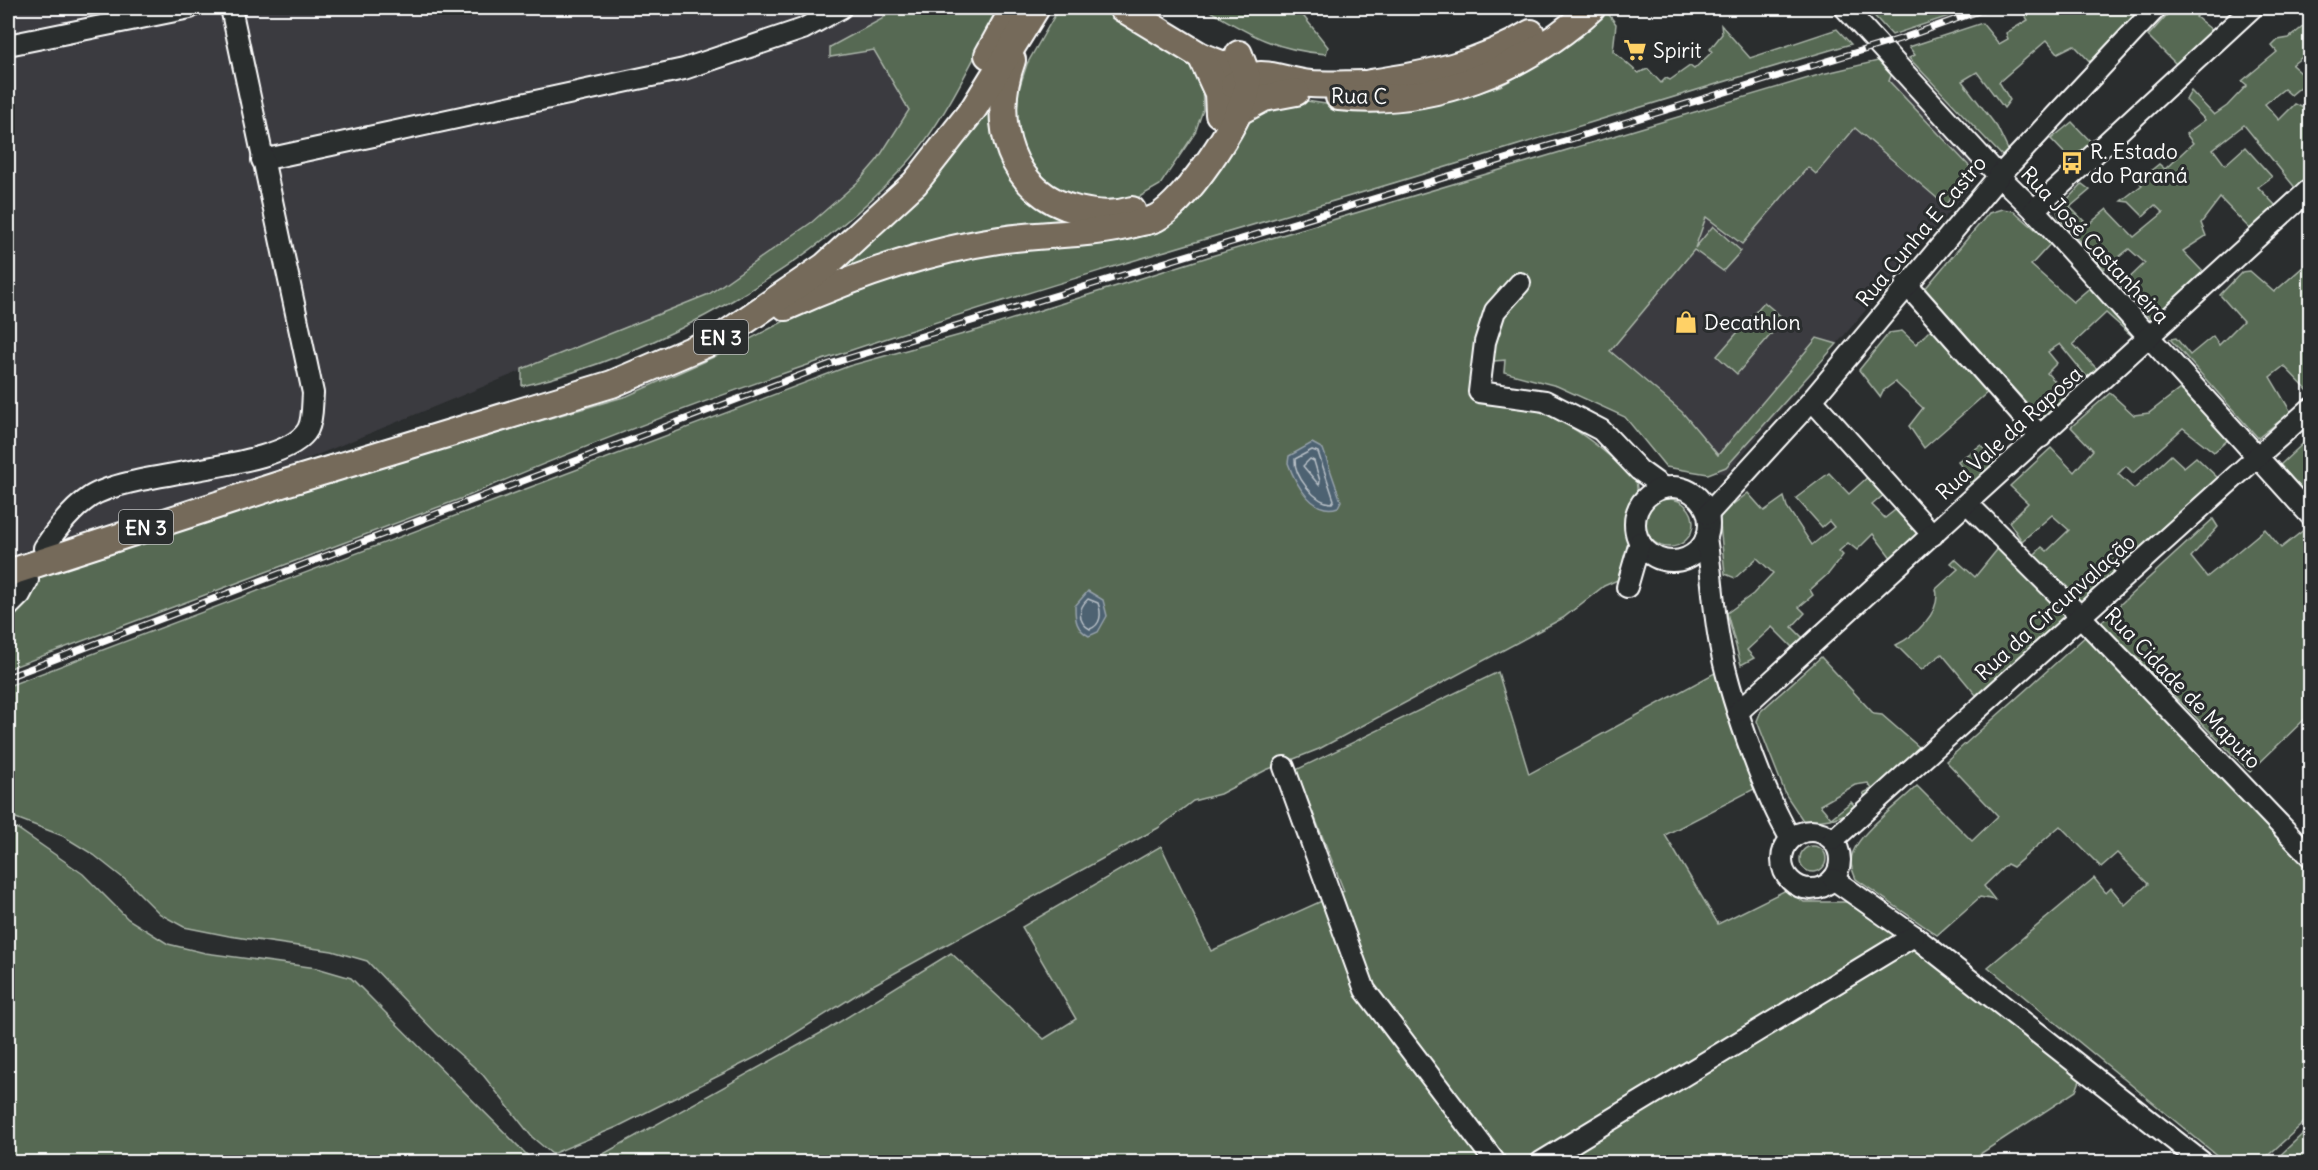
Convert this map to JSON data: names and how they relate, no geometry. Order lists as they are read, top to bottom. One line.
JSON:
{"streets":{"main road":["Rua C","EN 3"],"street":["Rua Cunha E Castro","Rua José Castanheira","Rua Vale da Raposa","Rua da Circunvalação","Rua Cidade de Maputo"]},"crossings":[["Rua Cunha E Castro","Rua José Castanheira"],["Rua José Castanheira","Rua Vale da Raposa"],["Rua José Castanheira","Rua da Circunvalação"],["Rua Vale da Raposa","Rua Cidade de Maputo"],["Rua da Circunvalação","Rua Cidade de Maputo"]],"places":{"supermarket":["Spirit"],"bus stop":["R. Estado do Paraná"],"shop":["Decathlon"]}}
